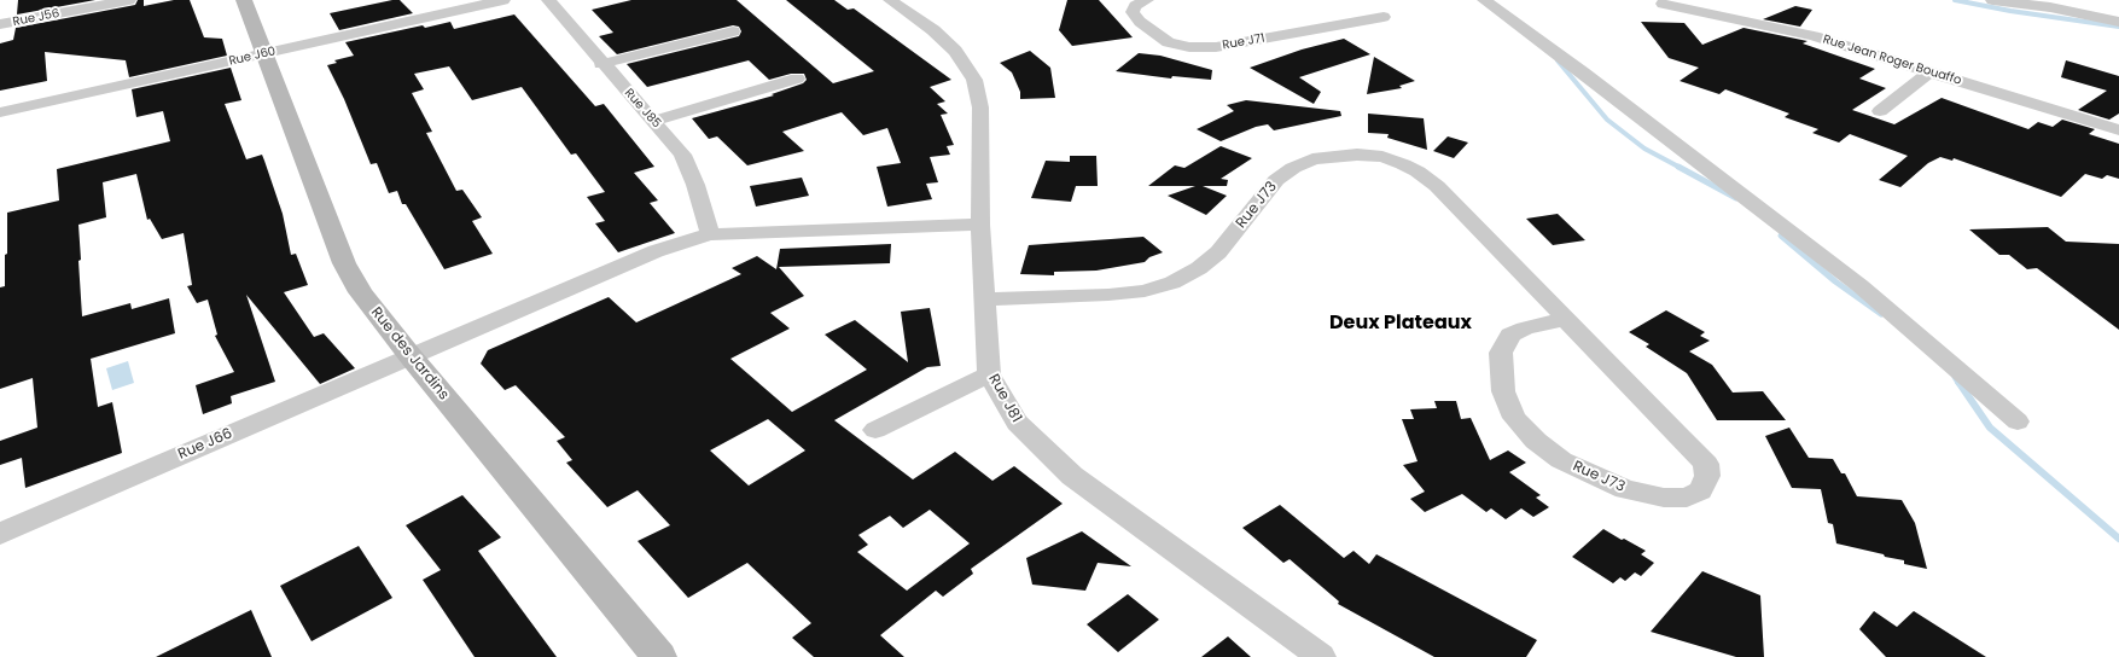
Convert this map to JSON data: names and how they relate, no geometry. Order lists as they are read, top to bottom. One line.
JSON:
{"streets":{"main road":["Rue des Jardins"],"street":["Rue J56","Rue J71","Rue J60","Rue Jean Roger Bouaffo","Rue J85","Rue J73","Rue J81","Rue J66"]},"crossings":[["Rue J60","Rue des Jardins"],["Rue J85","Rue J66"],["Rue J73","Rue J81"],["Rue des Jardins","Rue J66"],["Rue J81","Rue J66"]],"districts":["Deux Plateaux"]}
